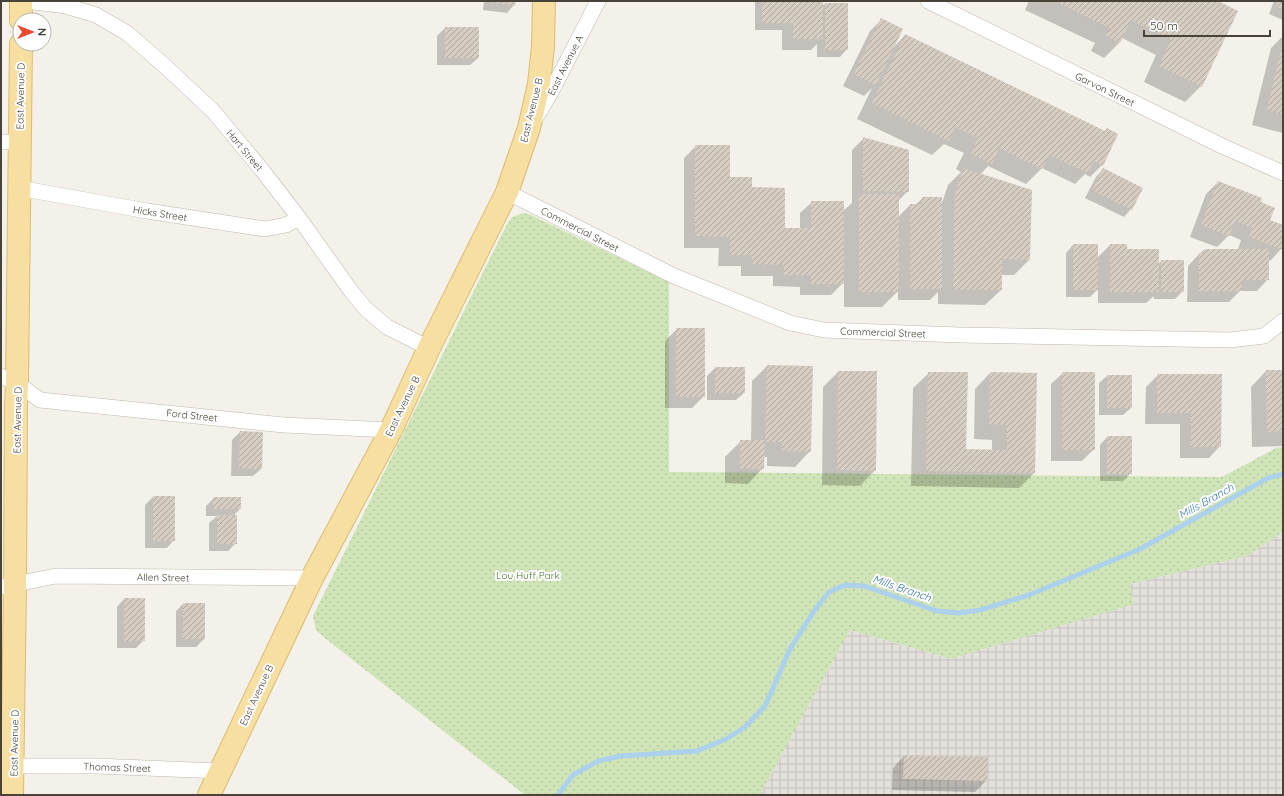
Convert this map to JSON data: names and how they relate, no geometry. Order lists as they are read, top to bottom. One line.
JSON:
{"streets":{"main road":["East Avenue D","East Avenue B"],"street":["East Avenue A","Garvon Street","Hart Street","Hicks Street","Commercial Street","Ford Street","Allen Street","Thomas Street"]},"crossings":[["East Avenue A","East Avenue B"],["East Avenue D","Hicks Street"],["East Avenue D","Ford Street"],["East Avenue D","Allen Street"],["East Avenue D","Thomas Street"],["East Avenue B","Hart Street"],["East Avenue B","Commercial Street"],["East Avenue B","Ford Street"],["East Avenue B","Allen Street"],["East Avenue B","Thomas Street"],["Hart Street","Hicks Street"]],"water":["Mills Branch"],"parks":["Lou Huff Park"],"scale_bar":"50 m","north":"right"}
